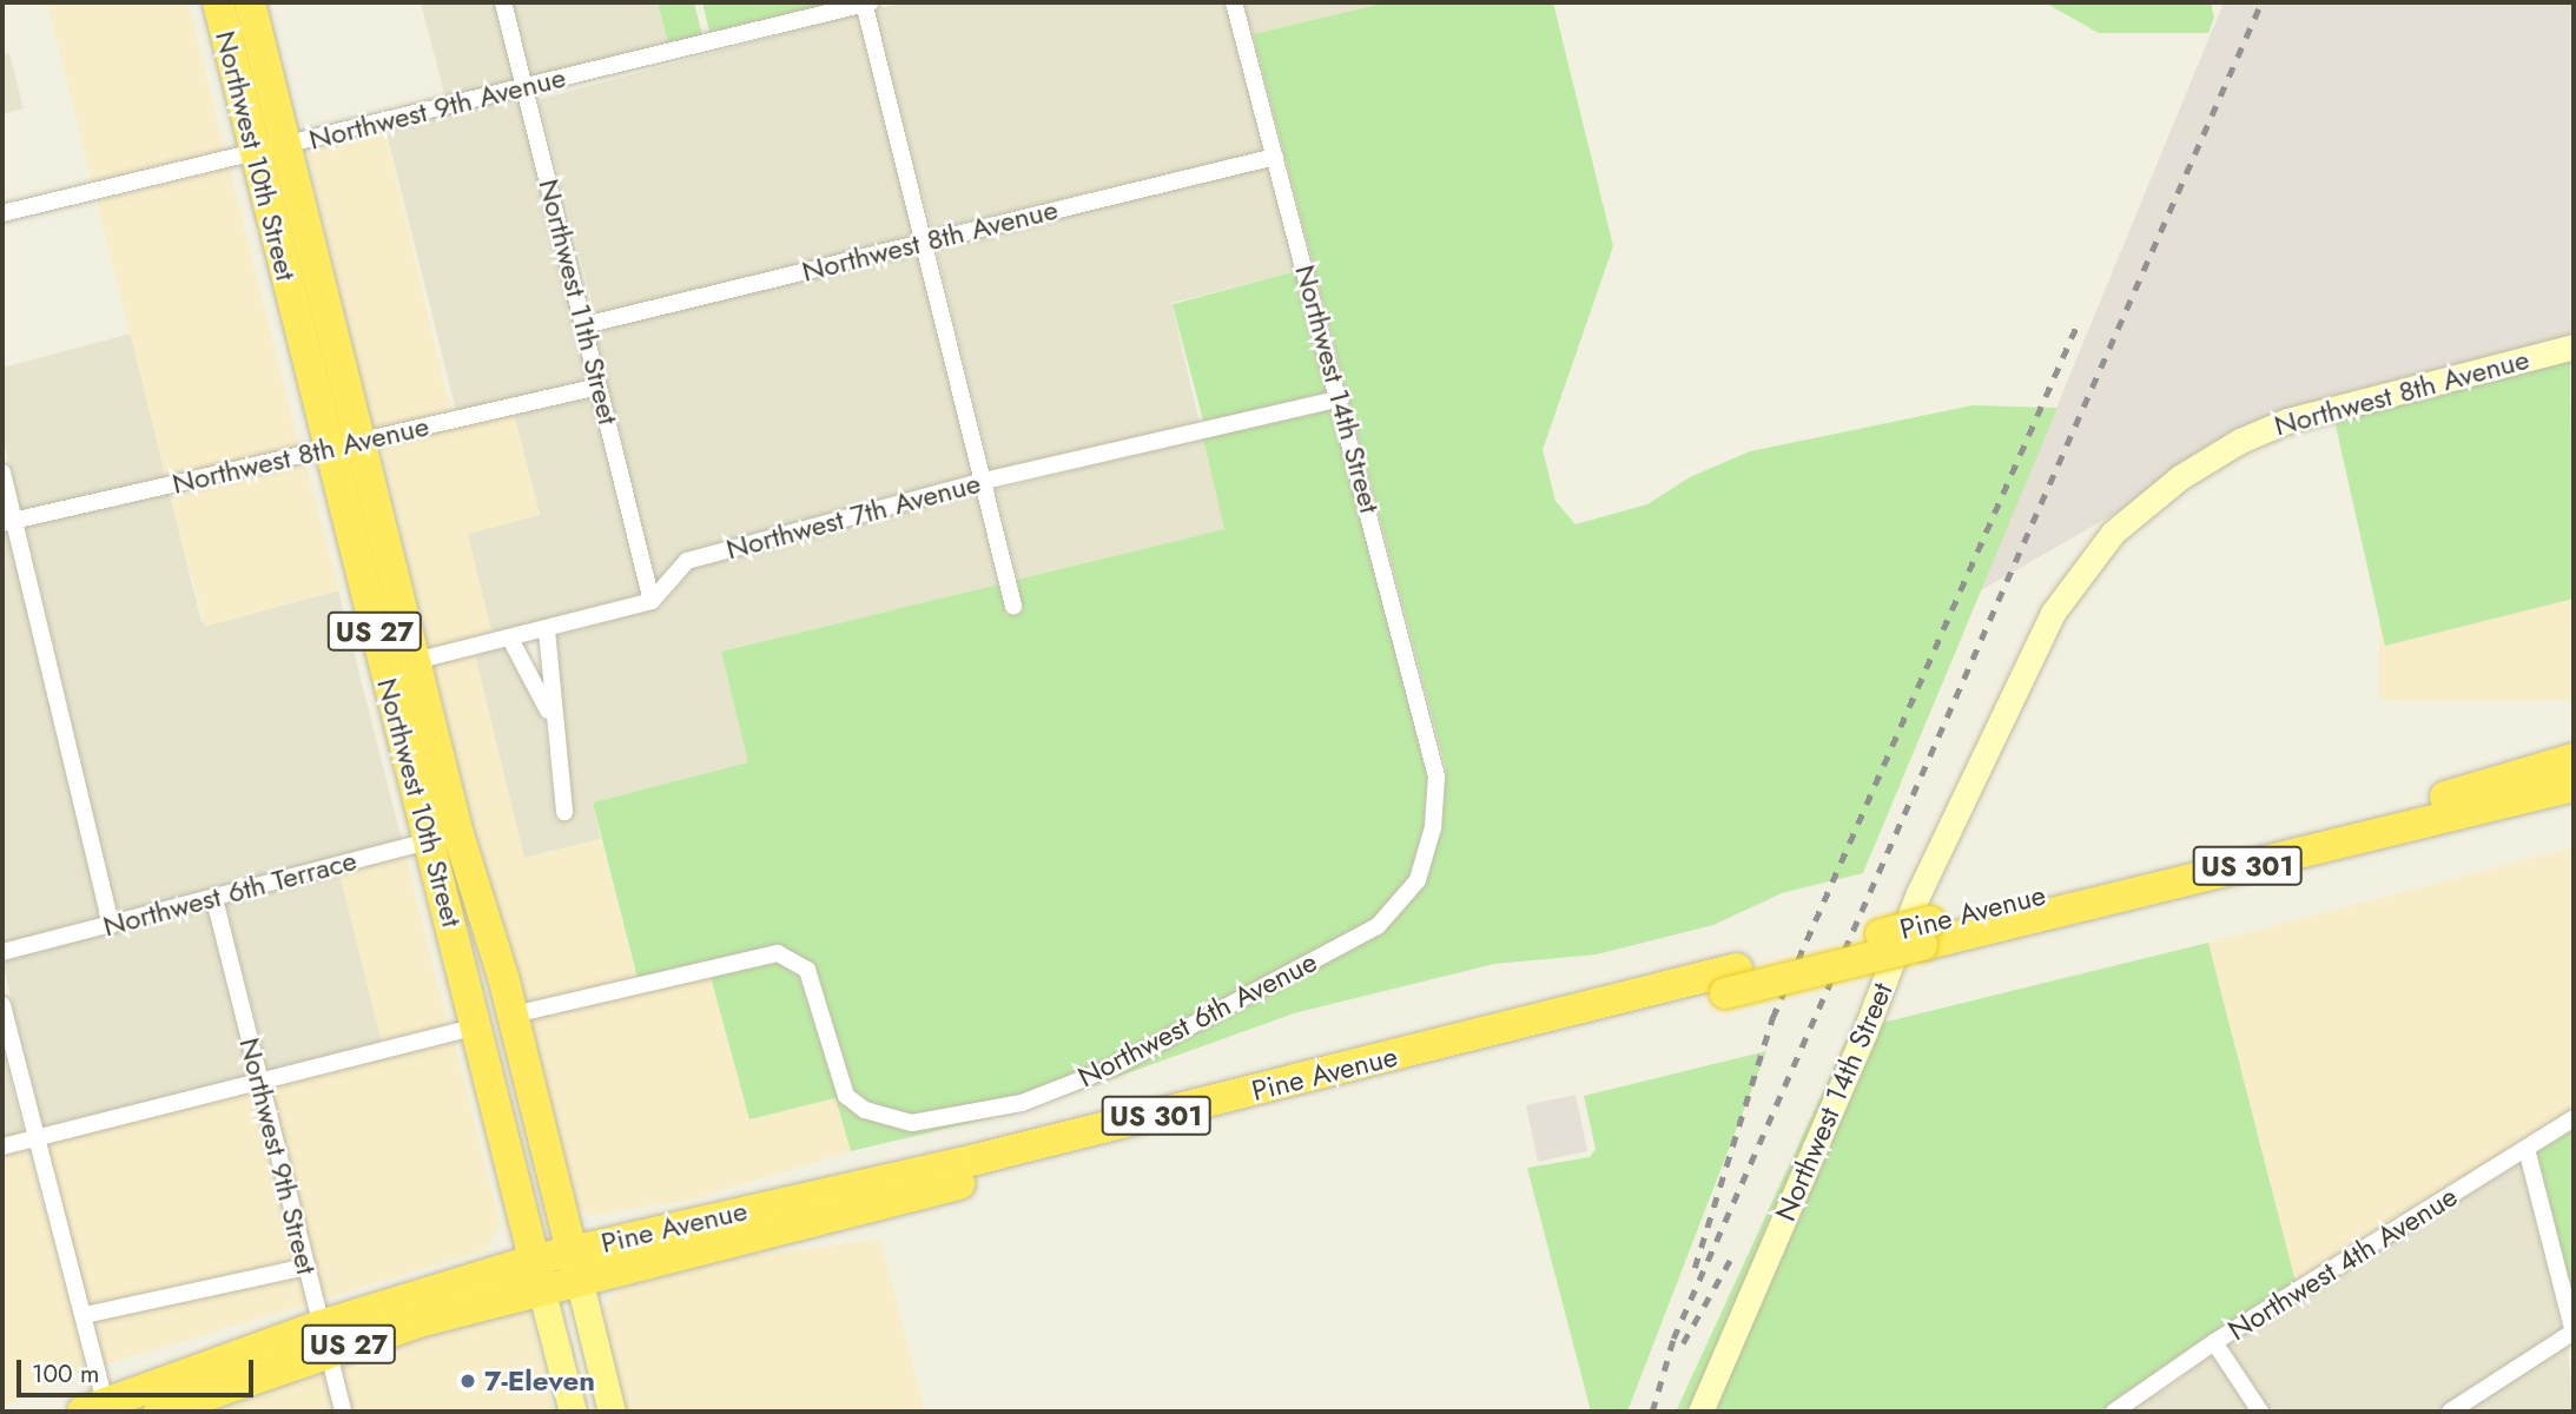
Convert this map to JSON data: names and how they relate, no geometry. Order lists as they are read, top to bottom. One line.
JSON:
{"streets":{"highway":["Northwest 10th Street","US 27","US 301","Pine Avenue"],"street":["Northwest 9th Avenue","Northwest 8th Avenue","Northwest 11th Street","Northwest 14th Street","Northwest 7th Avenue","Northwest 6th Terrace","Northwest 6th Avenue","Northwest 9th Street","Northwest 4th Avenue"]},"crossings":[["Northwest 9th Avenue","Northwest 10th Street"],["Northwest 9th Avenue","Northwest 11th Street"],["Northwest 10th Street","Northwest 8th Avenue"],["Northwest 10th Street","Northwest 6th Terrace"],["Northwest 10th Street","Pine Avenue"],["Northwest 10th Street","Northwest 6th Avenue"],["Northwest 8th Avenue","Northwest 11th Street"],["Northwest 8th Avenue","Northwest 14th Street"],["Northwest 11th Street","Northwest 7th Avenue"],["Northwest 14th Street","Northwest 7th Avenue"],["Northwest 14th Street","Northwest 6th Avenue"],["Northwest 6th Terrace","Northwest 9th Street"],["Pine Avenue","Northwest 9th Street"]],"places":["7-Eleven"],"scale_bar":"100 m"}
